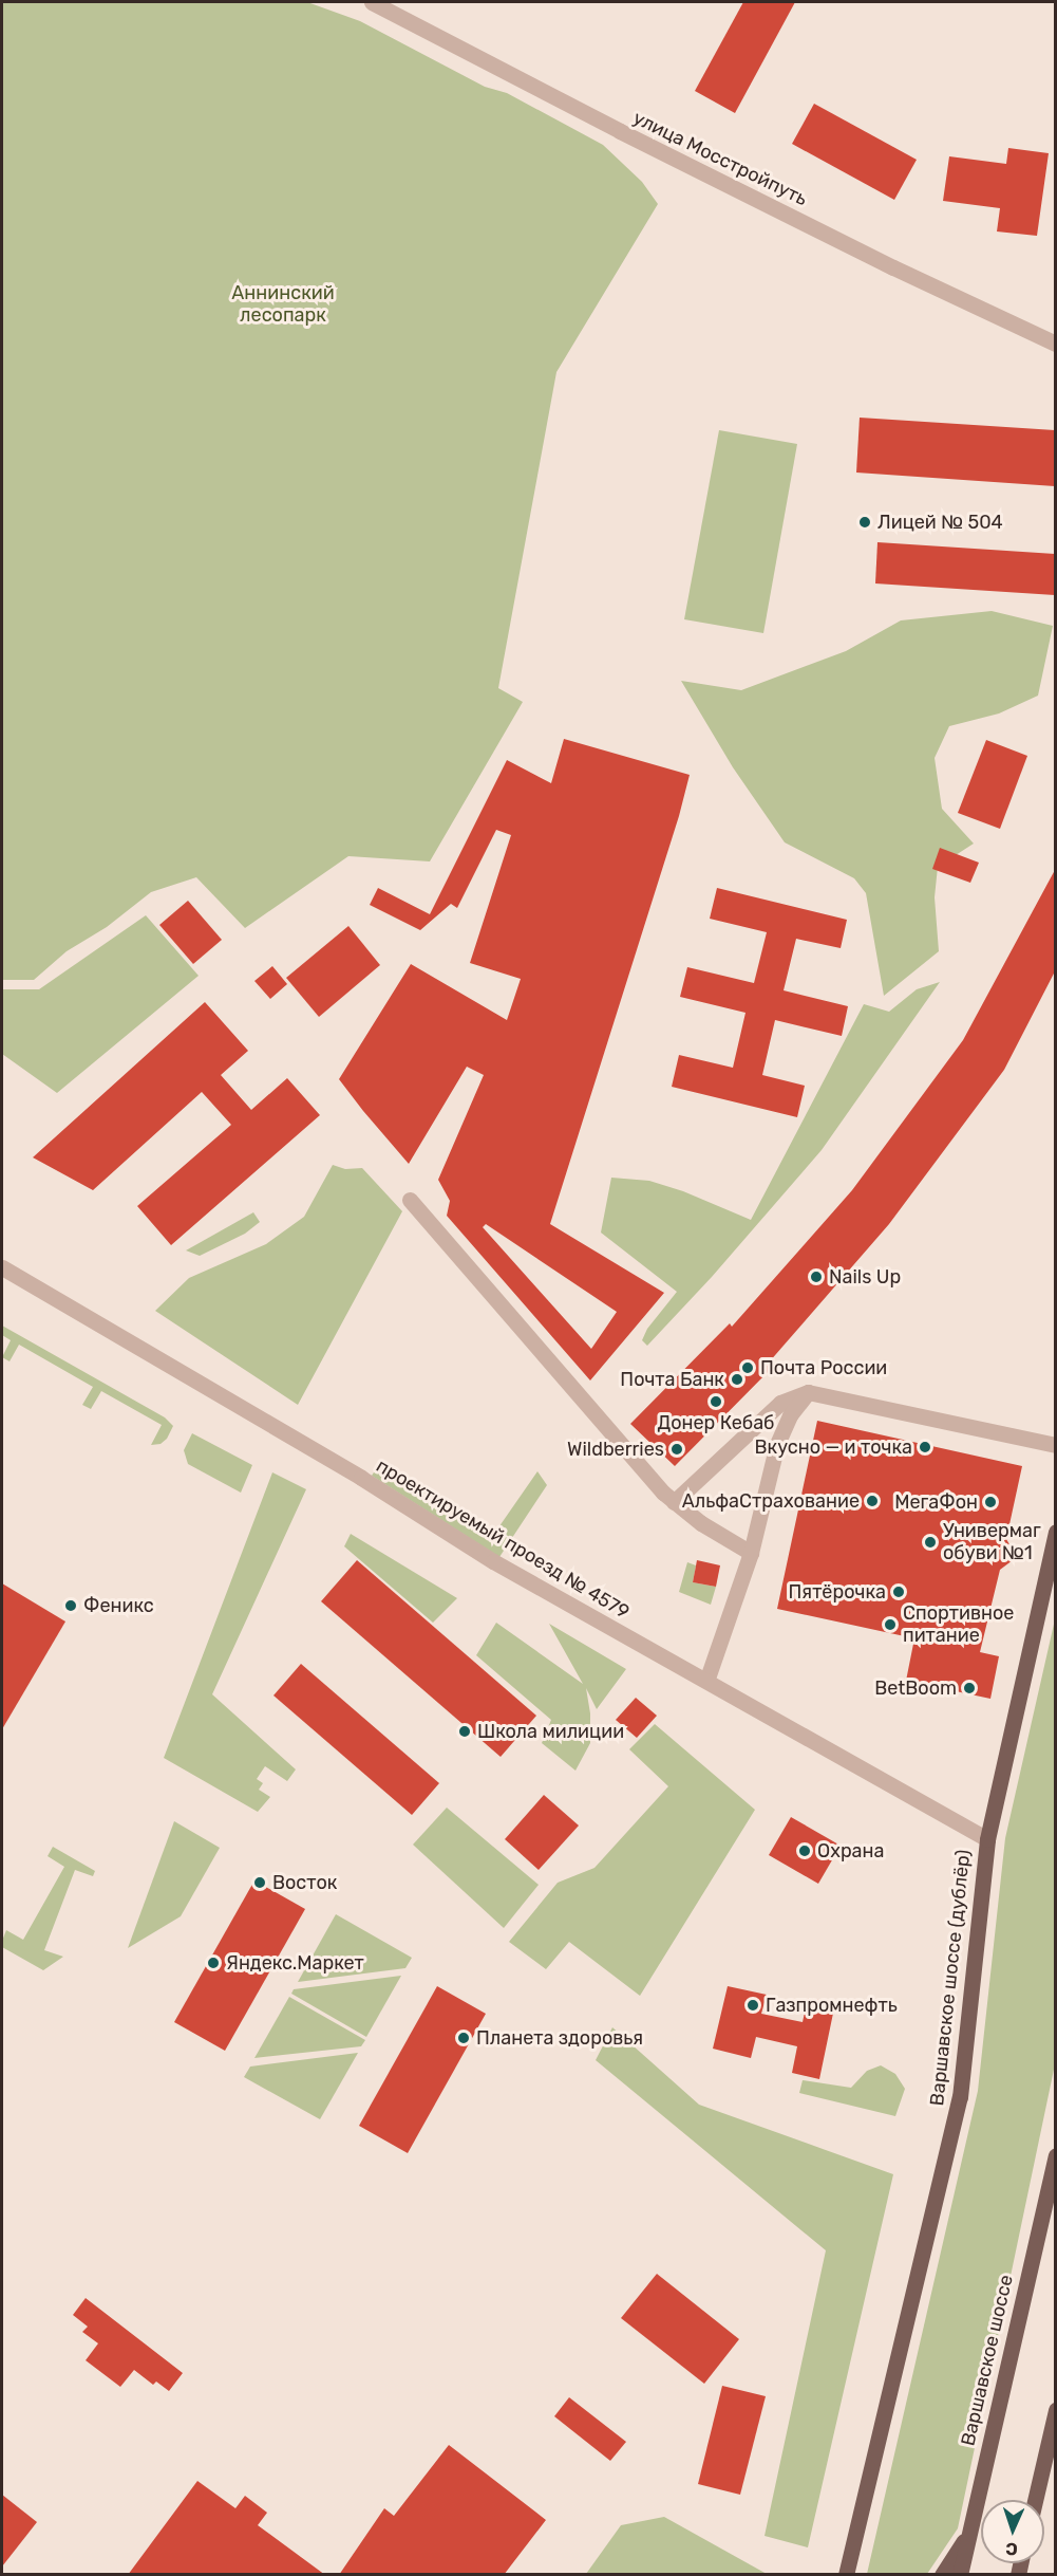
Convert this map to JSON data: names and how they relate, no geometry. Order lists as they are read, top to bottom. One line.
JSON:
{"streets":{"main road":["Варшавское шоссе (дублёр)","Варшавское шоссе"],"street":["улица Мосстройпуть","проектируемый проезд № 4579"]},"crossings":[["проектируемый проезд № 4579","Варшавское шоссе (дублёр)"]],"parks":["Аннинский лесопарк"],"places":["Лицей № 504","Nails Up","Почта России","Почта Банк","Донер Кебаб","Вкусно — и точка","Wildberries","АльфаСтрахование","МегаФон","Универмаг обуви №1","Пятёрочка","Феникс","Спортивное питание","BetBoom","Школа милиции","Охрана","Восток","Яндекс.Маркет","Газпромнефть","Планета здоровья"],"north":"bottom"}
